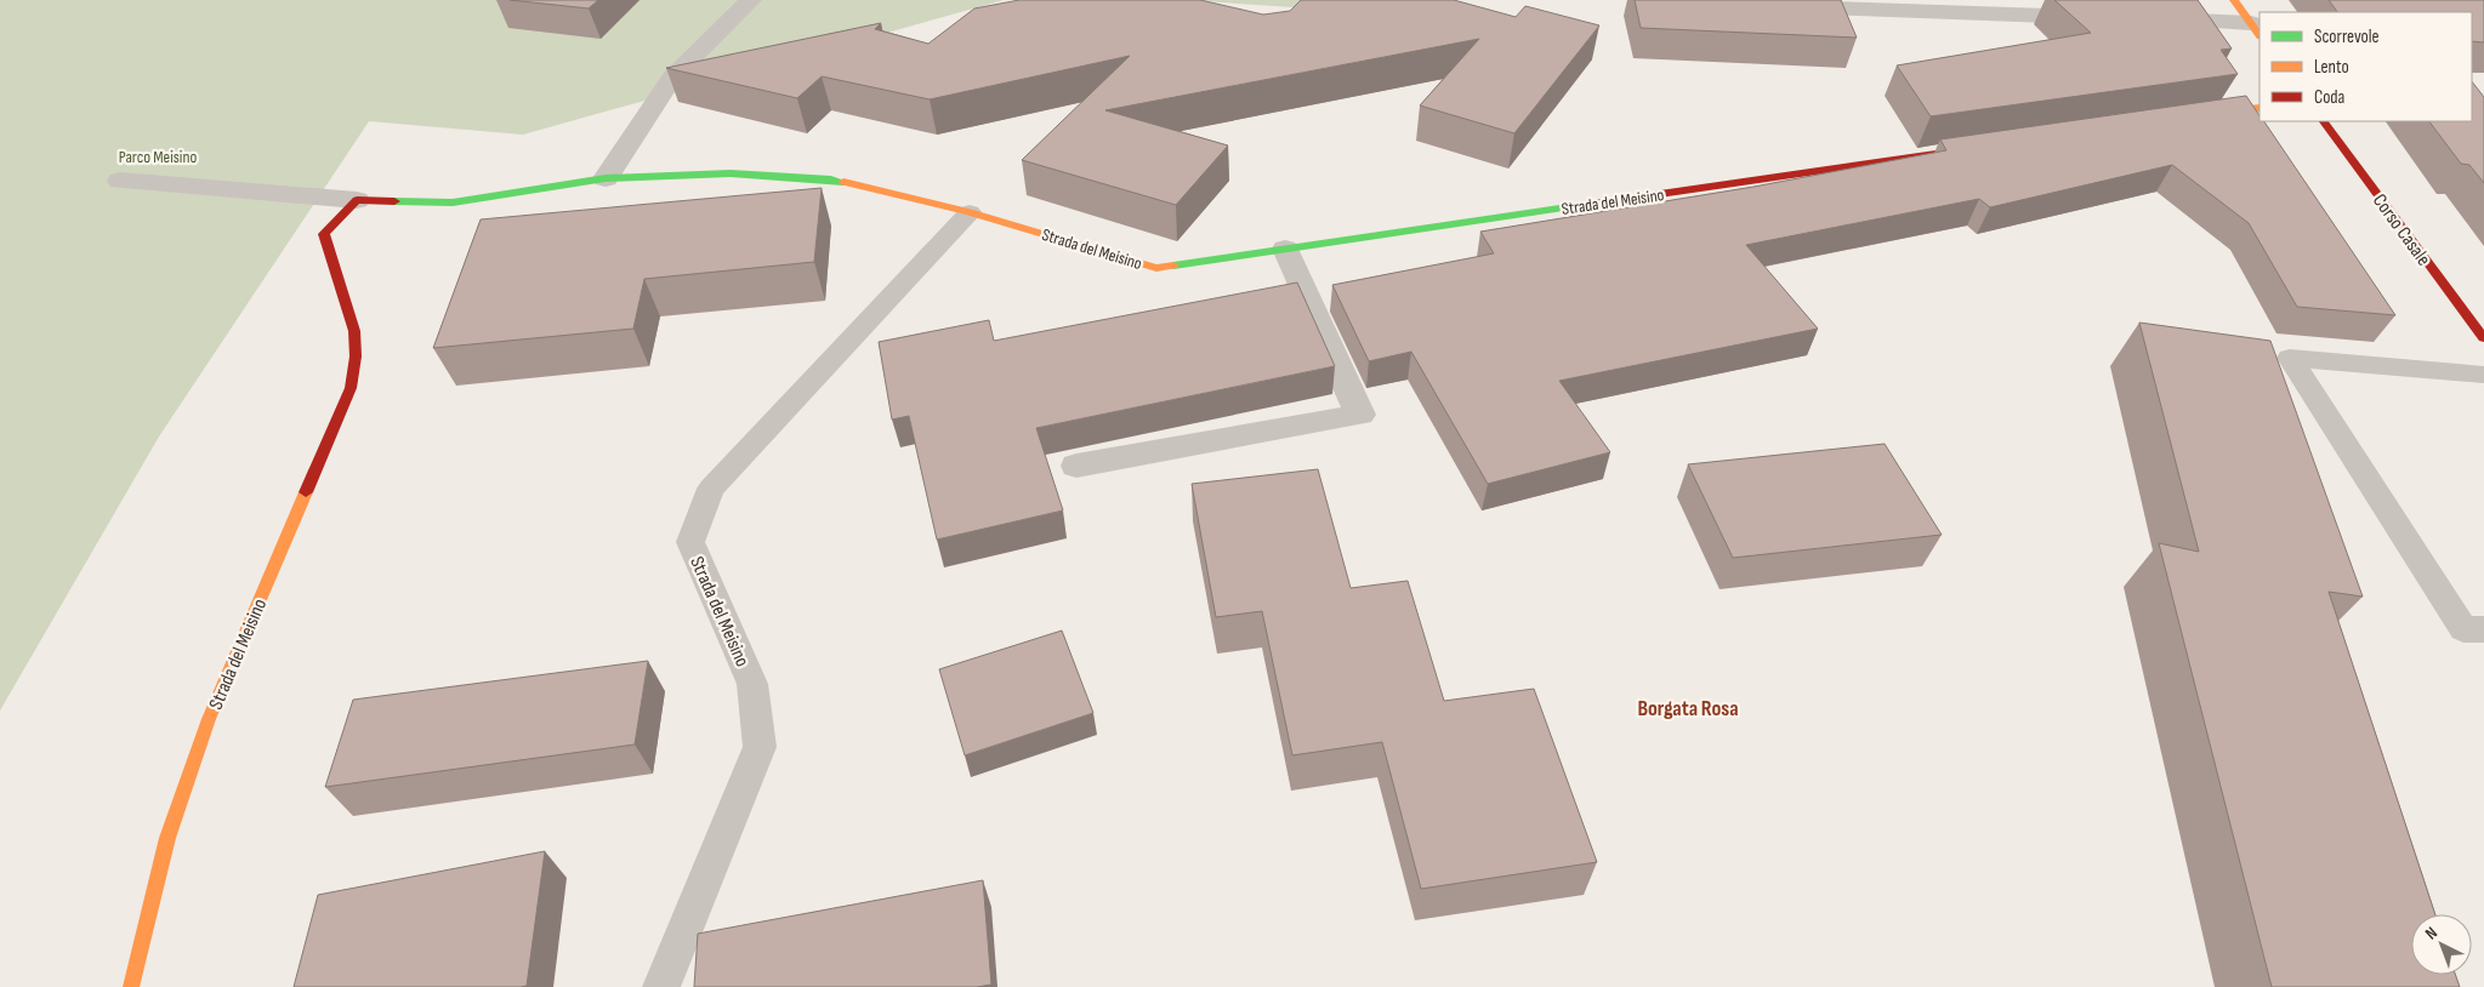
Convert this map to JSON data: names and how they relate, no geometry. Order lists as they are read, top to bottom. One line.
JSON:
{"streets":{"street":["Strada del Meisino","Corso Casale"]},"districts":["Borgata Rosa"],"parks":["Parco Meisino"],"legend":["Scorrevole","Lento","Coda"],"north":"top left"}
